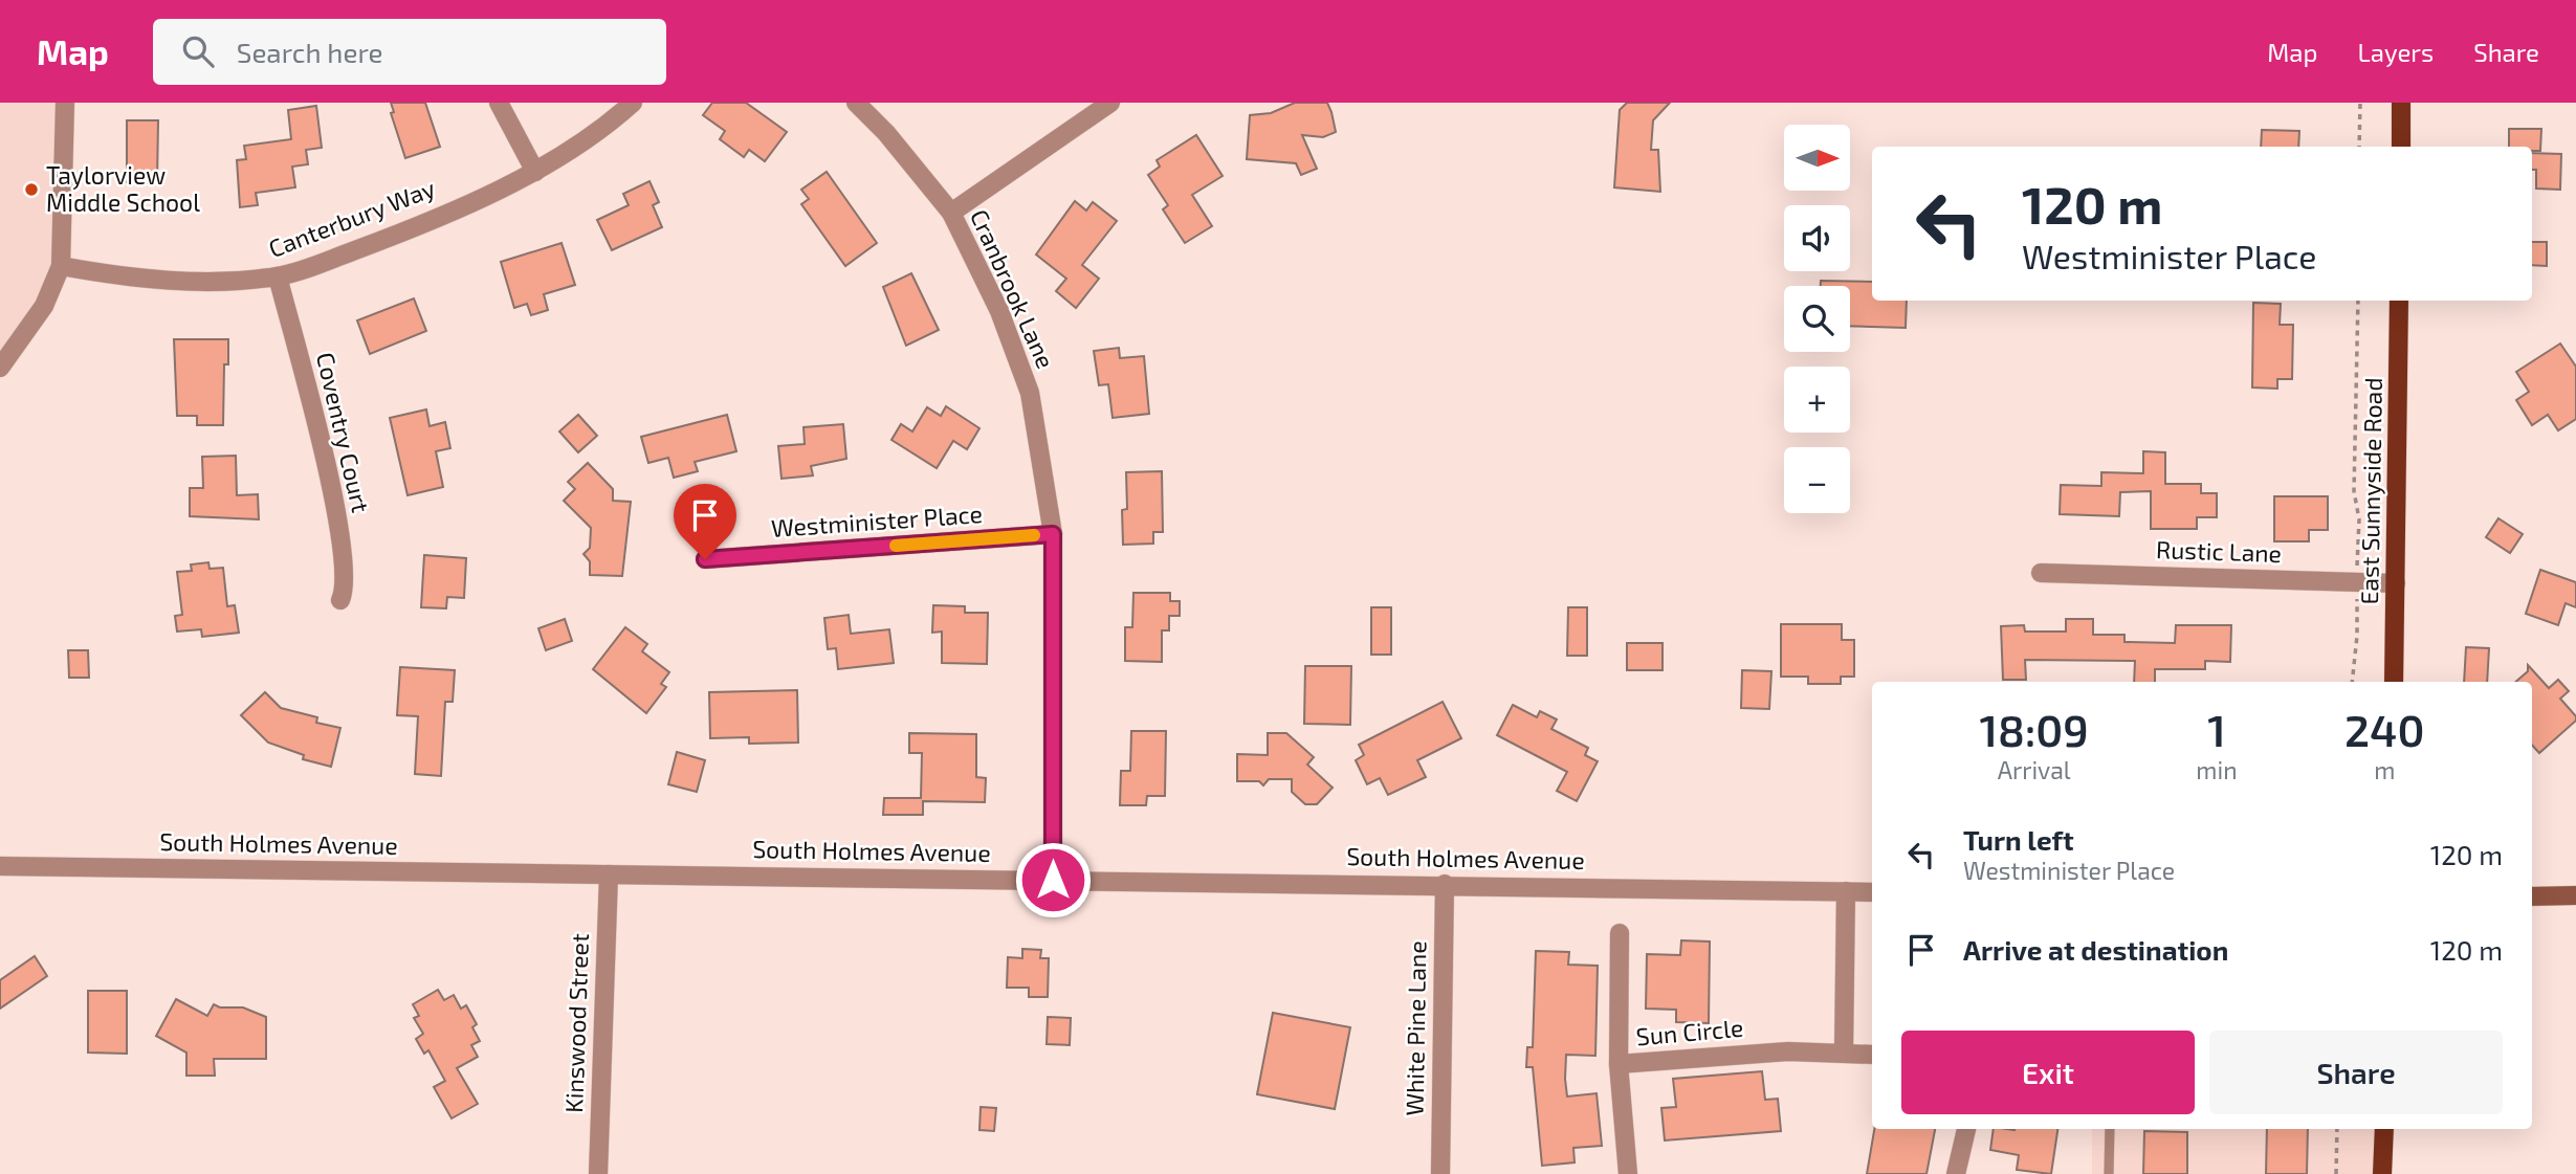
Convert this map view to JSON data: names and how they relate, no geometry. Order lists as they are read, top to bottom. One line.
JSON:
{"streets":{"main road":["East Sunnyside Road"],"street":["Canterbury Way","Cranbrook Lane","Coventry Court","Westminister Place","Rustic Lane","South Holmes Avenue","Kinswood Street","White Pine Lane","Sun Circle"]},"crossings":[["Canterbury Way","Coventry Court"],["Cranbrook Lane","Westminister Place"],["Cranbrook Lane","South Holmes Avenue"],["East Sunnyside Road","Rustic Lane"],["South Holmes Avenue","Kinswood Street"],["South Holmes Avenue","White Pine Lane"]],"places":["Taylorview Middle School"],"north":"right","page":{"header":"Map","search":"Search here","nav":["Map","Layers","Share"],"map_buttons":["+","−"],"turn":["120 m","Westminister Place"],"eta":["18:09","Arrival","1","min","240","m"],"list":[{"name":"Turn left","note":"Westminister Place","value":"120 m"},{"name":"Arrive at destination","value":"120 m"}],"buttons":["Exit","Share"]}}
